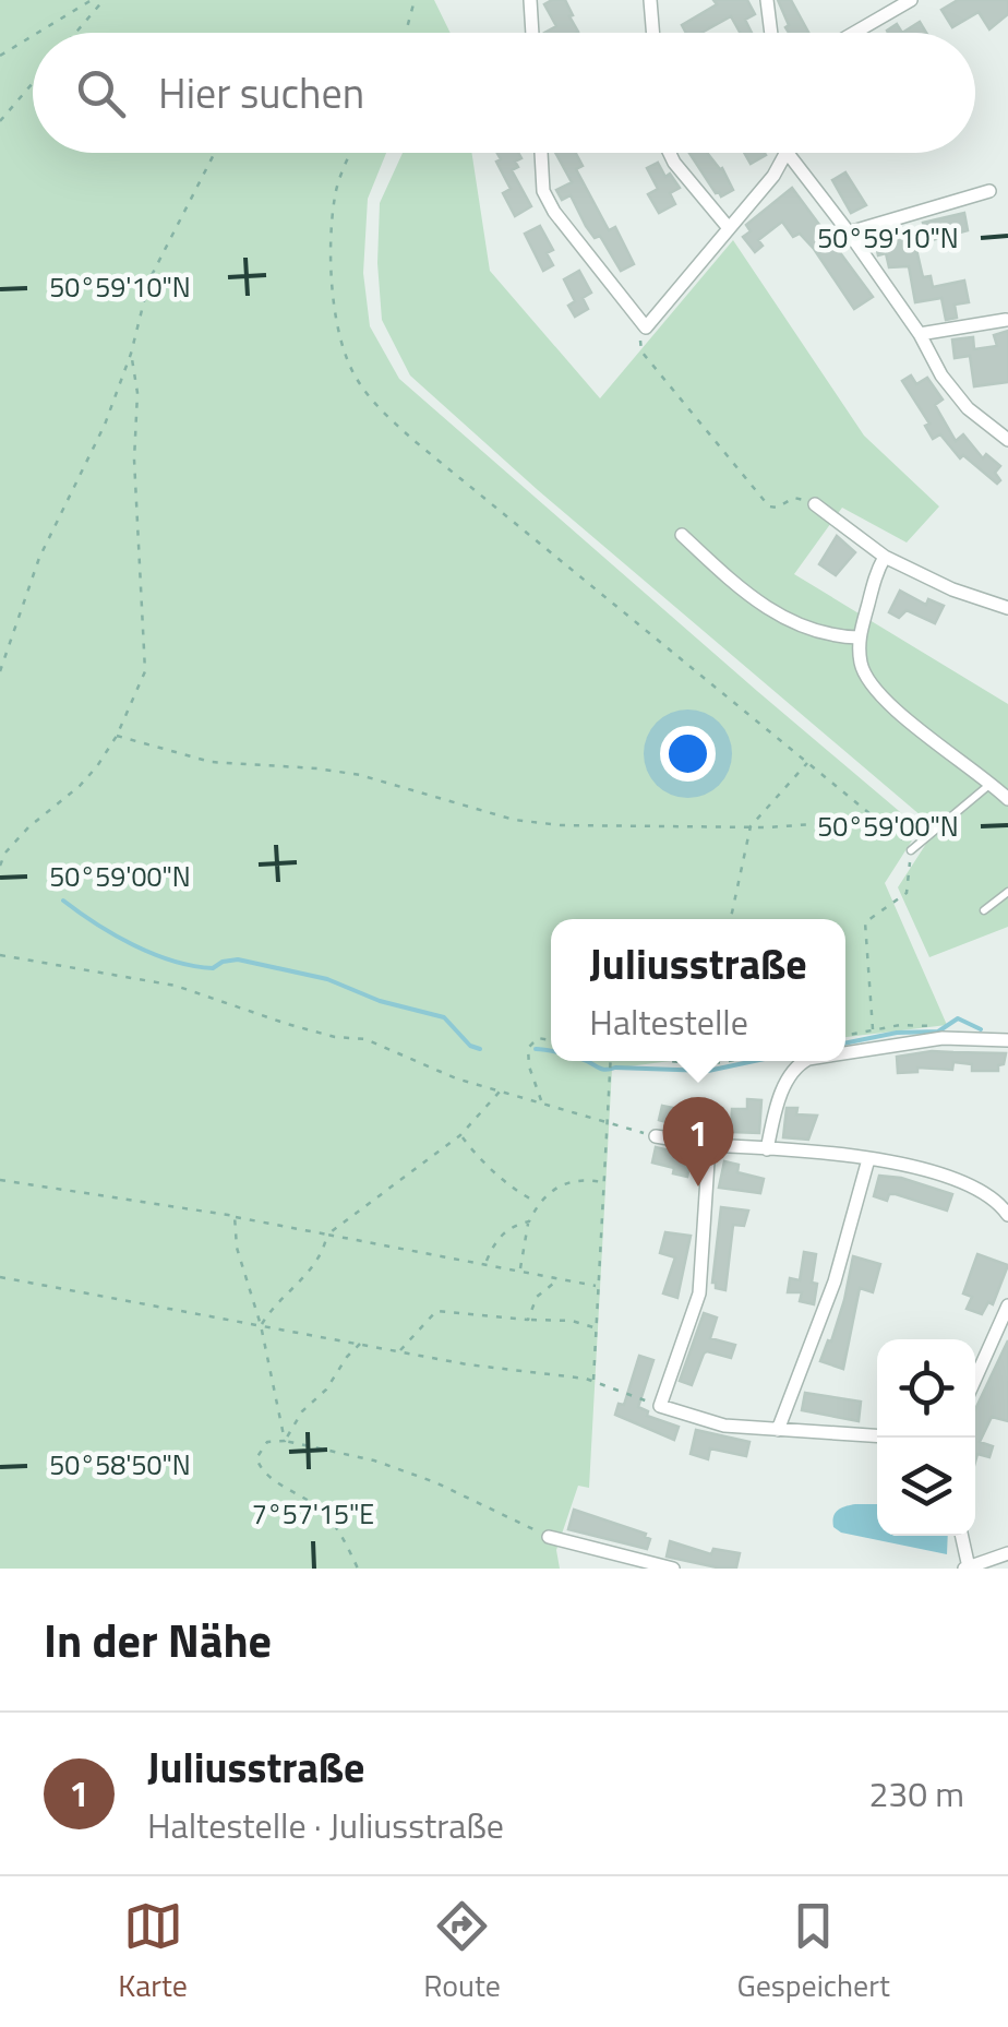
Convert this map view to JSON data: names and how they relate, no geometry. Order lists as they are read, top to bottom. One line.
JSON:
{"page":{"search":"Hier suchen","popup":["Juliusstraße","Haltestelle"],"pins":"1","heading":"In der Nähe","list":[{"mark":"1","name":"Juliusstraße","note":"Haltestelle · Juliusstraße","value":"230 m"}],"nav":["Karte","Route","Gespeichert"]},"coordinates":["50°59'10\"N","50°59'00\"N","50°58'50\"N","7°57'15\"E"]}
